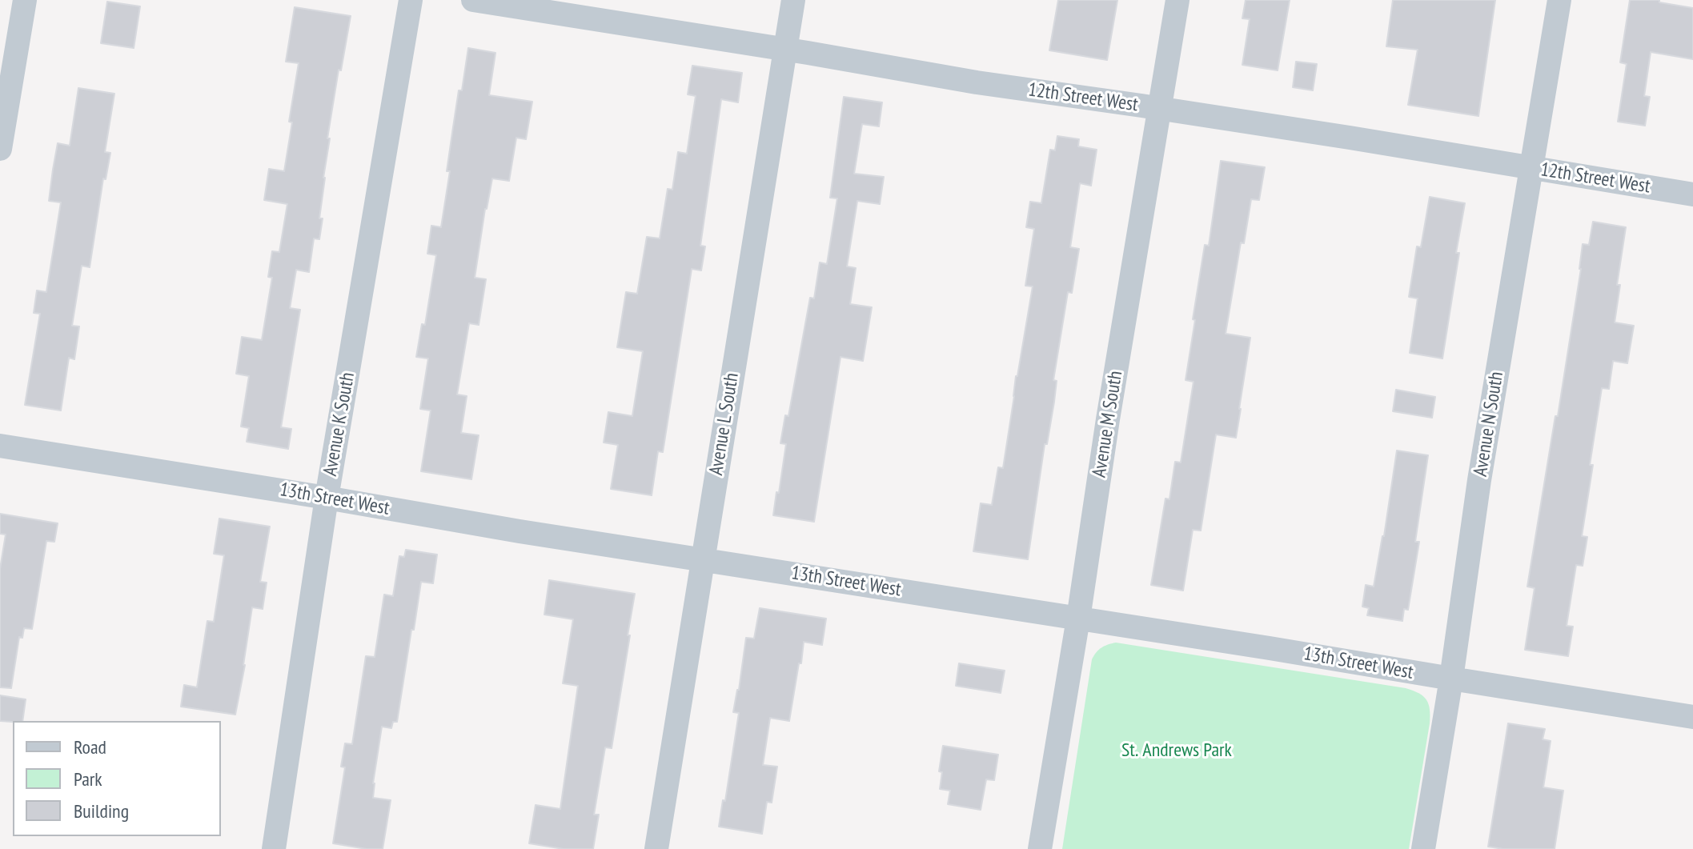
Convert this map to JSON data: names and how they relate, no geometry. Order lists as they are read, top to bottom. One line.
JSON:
{"streets":{"street":["12th Street West","Avenue K South","Avenue L South","Avenue M South","Avenue N South","13th Street West"]},"crossings":[["12th Street West","Avenue L South"],["12th Street West","Avenue M South"],["12th Street West","Avenue N South"],["Avenue K South","13th Street West"],["Avenue L South","13th Street West"],["Avenue M South","13th Street West"],["Avenue N South","13th Street West"]],"parks":["St. Andrews Park"],"legend":["Road","Park","Building"]}
